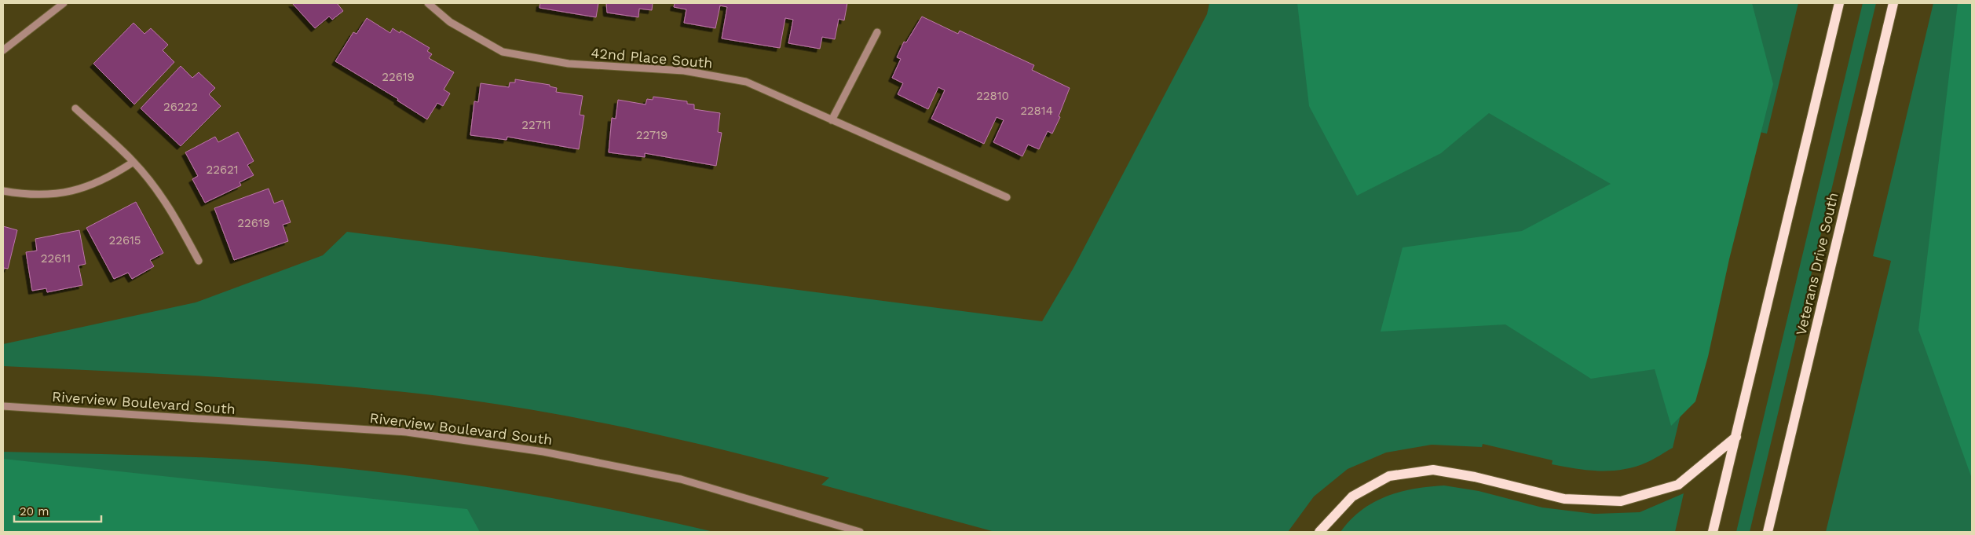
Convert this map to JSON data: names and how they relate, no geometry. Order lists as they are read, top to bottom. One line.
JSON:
{"streets":{"main road":["Veterans Drive South"],"street":["42nd Place South","Riverview Boulevard South"]},"house_numbers":["22619","22810","26222","22814","22711","22719","22621","22619","22615","22611"],"scale_bar":"20 m"}
